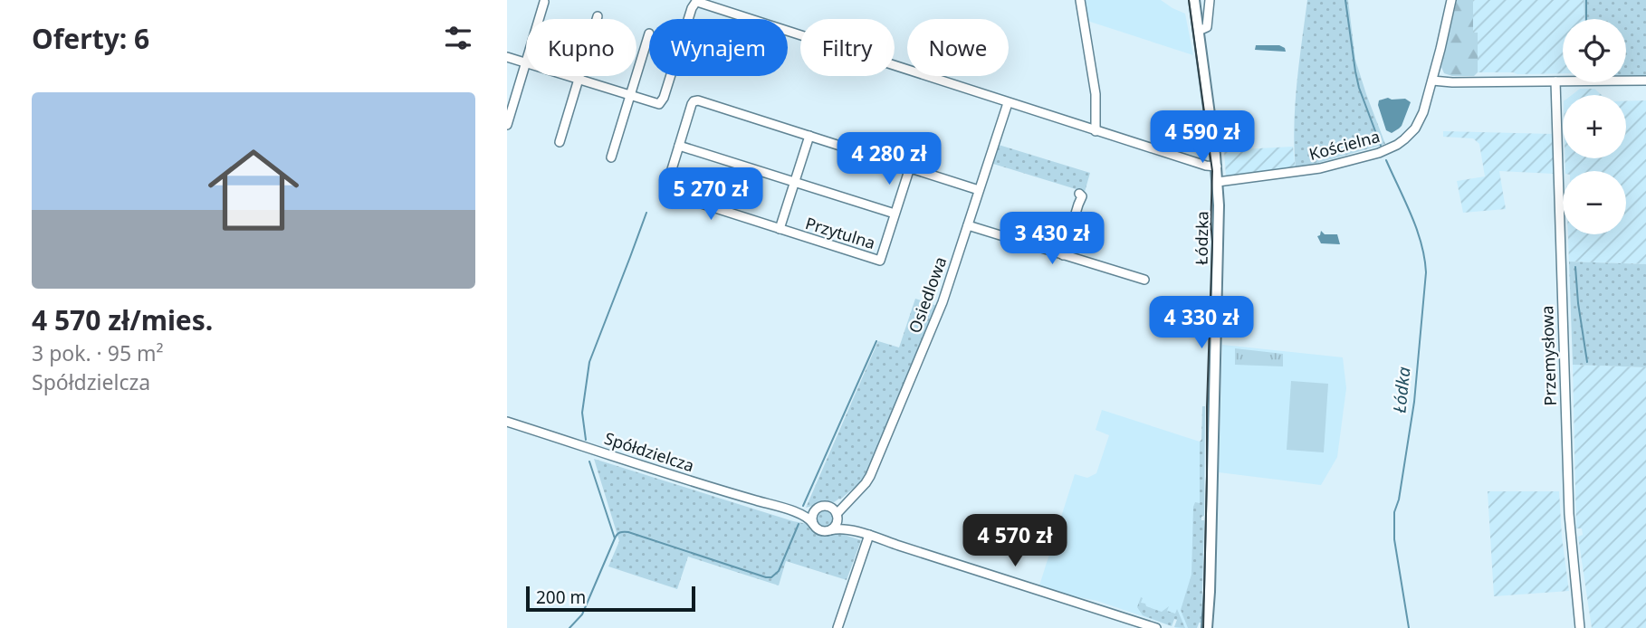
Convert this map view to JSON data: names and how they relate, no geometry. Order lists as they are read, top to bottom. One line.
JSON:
{"streets":{"main road":["Łódzka"],"street":["Kościelna","Przytulna","Osiedlowa","Przemysłowa","Spółdzielcza"]},"crossings":[["Kościelna","Łódzka"]],"water":["Łódka"],"scale_bar":"200 m","page":{"heading":"Oferty: 6","map_buttons":["+","−"],"chip":["Kupno","Wynajem","Filtry","Nowe"],"list":[{"name":"4 570 zł/mies.","note":"3 pok. · 95 m² · Spółdzielcza"}],"price":["4 590 zł","4 280 zł","5 270 zł","3 430 zł","4 330 zł","4 570 zł"],"scale":"200 m"}}
